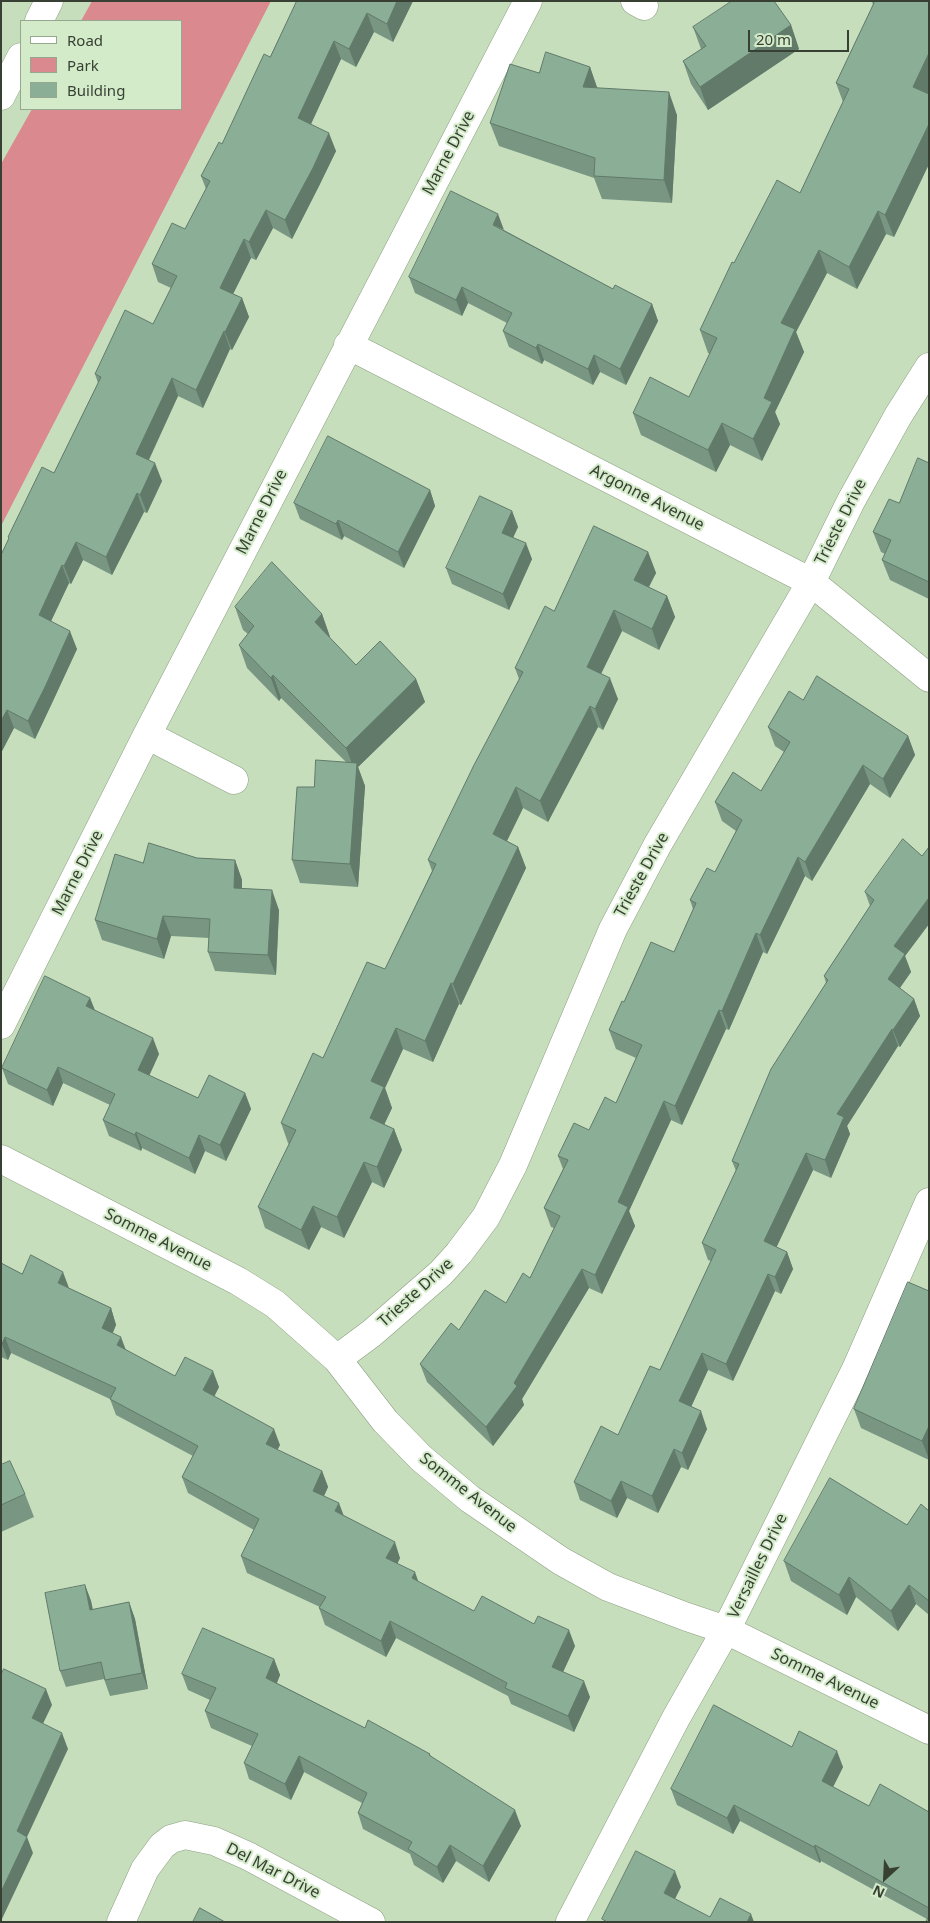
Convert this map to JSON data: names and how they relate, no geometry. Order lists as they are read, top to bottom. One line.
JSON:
{"streets":{"street":["Marne Drive","Argonne Avenue","Trieste Drive","Somme Avenue","Versailles Drive","Del Mar Drive"]},"crossings":[["Marne Drive","Argonne Avenue"],["Argonne Avenue","Trieste Drive"],["Trieste Drive","Somme Avenue"],["Somme Avenue","Versailles Drive"]],"legend":["Road","Park","Building"],"scale_bar":"20 m","north":"bottom left"}
